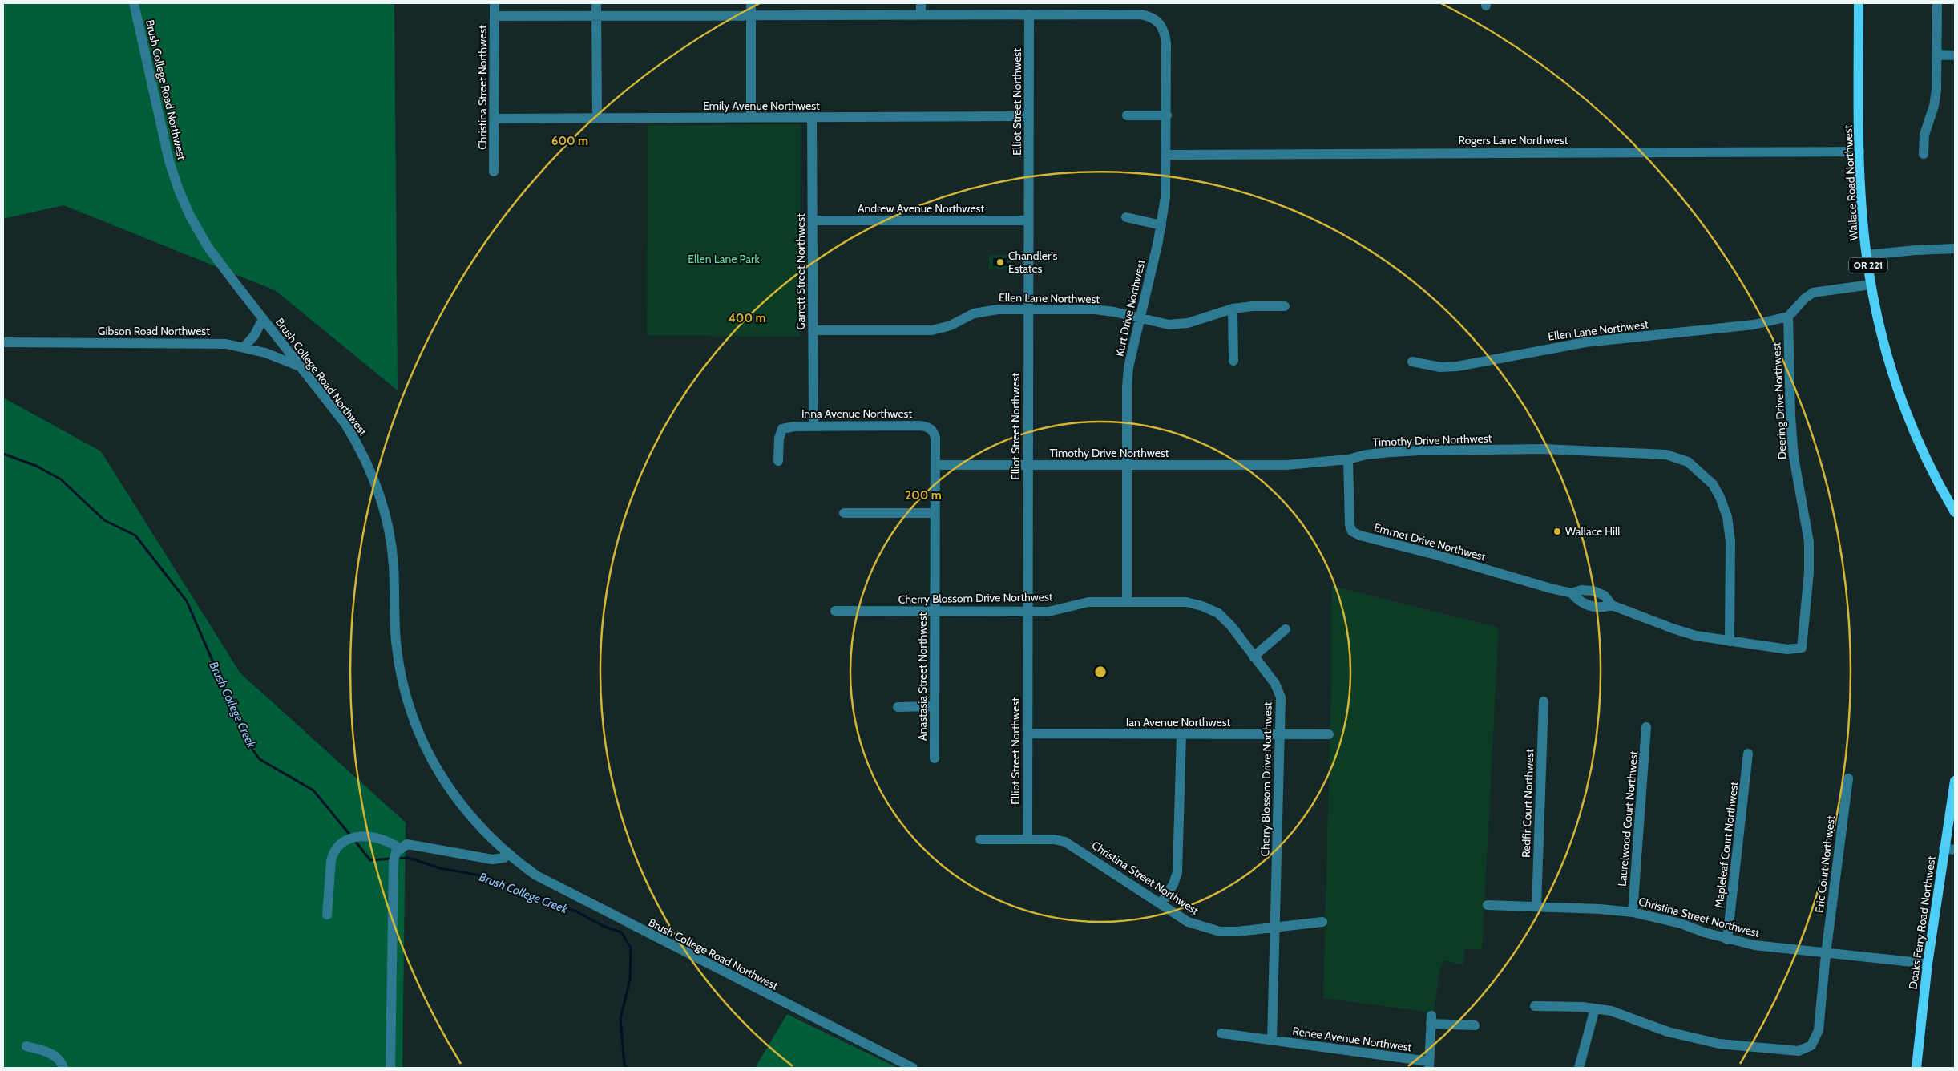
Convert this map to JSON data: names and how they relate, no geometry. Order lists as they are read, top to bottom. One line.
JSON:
{"streets":{"main road":["Wallace Road Northwest","OR 221","Doaks Ferry Road Northwest"],"street":["Christina Street Northwest","Brush College Road Northwest","Elliot Street Northwest","Emily Avenue Northwest","Rogers Lane Northwest","Andrew Avenue Northwest","Garrett Street Northwest","Ellen Lane Northwest","Kurt Drive Northwest","Gibson Road Northwest","Deering Drive Northwest","Inna Avenue Northwest","Timothy Drive Northwest","Emmet Drive Northwest","Cherry Blossom Drive Northwest","Anastasia Street Northwest","Ian Avenue Northwest","Redfir Court Northwest","Laurelwood Court Northwest","Mapleleaf Court Northwest","Eric Court Northwest","Renee Avenue Northwest"]},"crossings":[["Christina Street Northwest","Elliot Street Northwest"],["Christina Street Northwest","Emily Avenue Northwest"],["Christina Street Northwest","Cherry Blossom Drive Northwest"],["Christina Street Northwest","Redfir Court Northwest"],["Christina Street Northwest","Laurelwood Court Northwest"],["Christina Street Northwest","Mapleleaf Court Northwest"],["Christina Street Northwest","Eric Court Northwest"],["Christina Street Northwest","Doaks Ferry Road Northwest"],["Brush College Road Northwest","Gibson Road Northwest"],["Elliot Street Northwest","Emily Avenue Northwest"],["Elliot Street Northwest","Andrew Avenue Northwest"],["Elliot Street Northwest","Ellen Lane Northwest"],["Elliot Street Northwest","Kurt Drive Northwest"],["Elliot Street Northwest","Timothy Drive Northwest"],["Elliot Street Northwest","Cherry Blossom Drive Northwest"],["Elliot Street Northwest","Ian Avenue Northwest"],["Emily Avenue Northwest","Garrett Street Northwest"],["Rogers Lane Northwest","Wallace Road Northwest"],["Rogers Lane Northwest","Kurt Drive Northwest"],["Andrew Avenue Northwest","Garrett Street Northwest"],["Garrett Street Northwest","Ellen Lane Northwest"],["Garrett Street Northwest","Inna Avenue Northwest"],["Ellen Lane Northwest","Kurt Drive Northwest"],["Ellen Lane Northwest","Deering Drive Northwest"],["Kurt Drive Northwest","Timothy Drive Northwest"],["Kurt Drive Northwest","Cherry Blossom Drive Northwest"],["Deering Drive Northwest","Emmet Drive Northwest"],["Inna Avenue Northwest","Anastasia Street Northwest"],["Timothy Drive Northwest","Emmet Drive Northwest"],["Timothy Drive Northwest","Anastasia Street Northwest"],["Cherry Blossom Drive Northwest","Anastasia Street Northwest"],["Cherry Blossom Drive Northwest","Ian Avenue Northwest"],["Cherry Blossom Drive Northwest","Renee Avenue Northwest"]],"water":["Brush College Creek"],"parks":["Ellen Lane Park"],"places":["Chandler's Estates","Wallace Hill"],"rings":["600 m","400 m","200 m"]}
